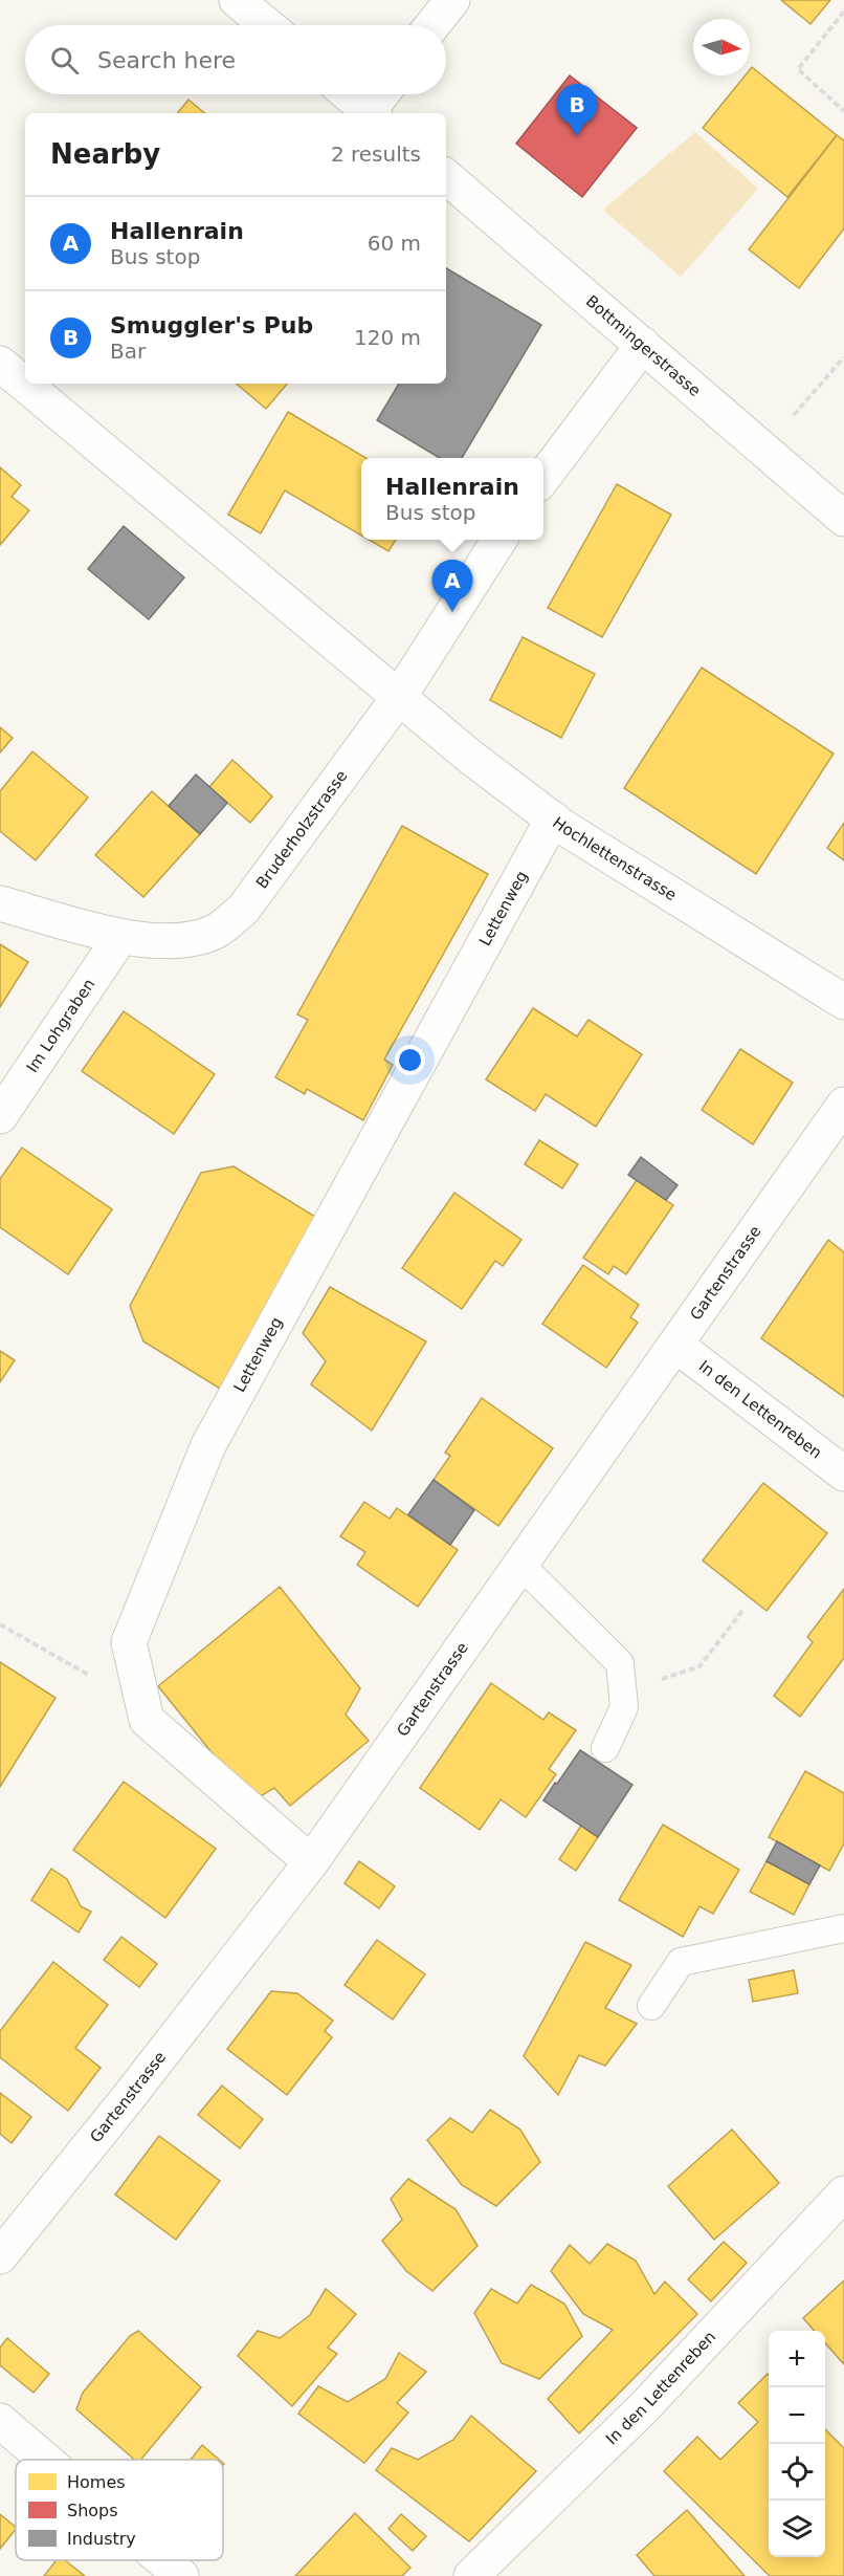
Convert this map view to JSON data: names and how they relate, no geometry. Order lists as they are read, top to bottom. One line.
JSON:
{"streets":{"street":["Bottmingerstrasse","Bruderholzstrasse","Hochlettenstrasse","Lettenweg","Im Lohgraben","Gartenstrasse","In den Lettenreben"]},"crossings":[["Bruderholzstrasse","Hochlettenstrasse"],["Bruderholzstrasse","Im Lohgraben"],["Hochlettenstrasse","Lettenweg"],["Lettenweg","Gartenstrasse"],["Gartenstrasse","In den Lettenreben"]],"legend":["Homes","Shops","Industry"],"north":"right","page":{"search":"Search here","pins":["B","A"],"heading":["Nearby","2 results"],"list":[{"mark":"A","name":"Hallenrain","note":"Bus stop","value":"60 m"},{"mark":"B","name":"Smuggler's Pub","note":"Bar","value":"120 m"}],"popup":["Hallenrain","Bus stop"],"map_buttons":["+","−"]}}
